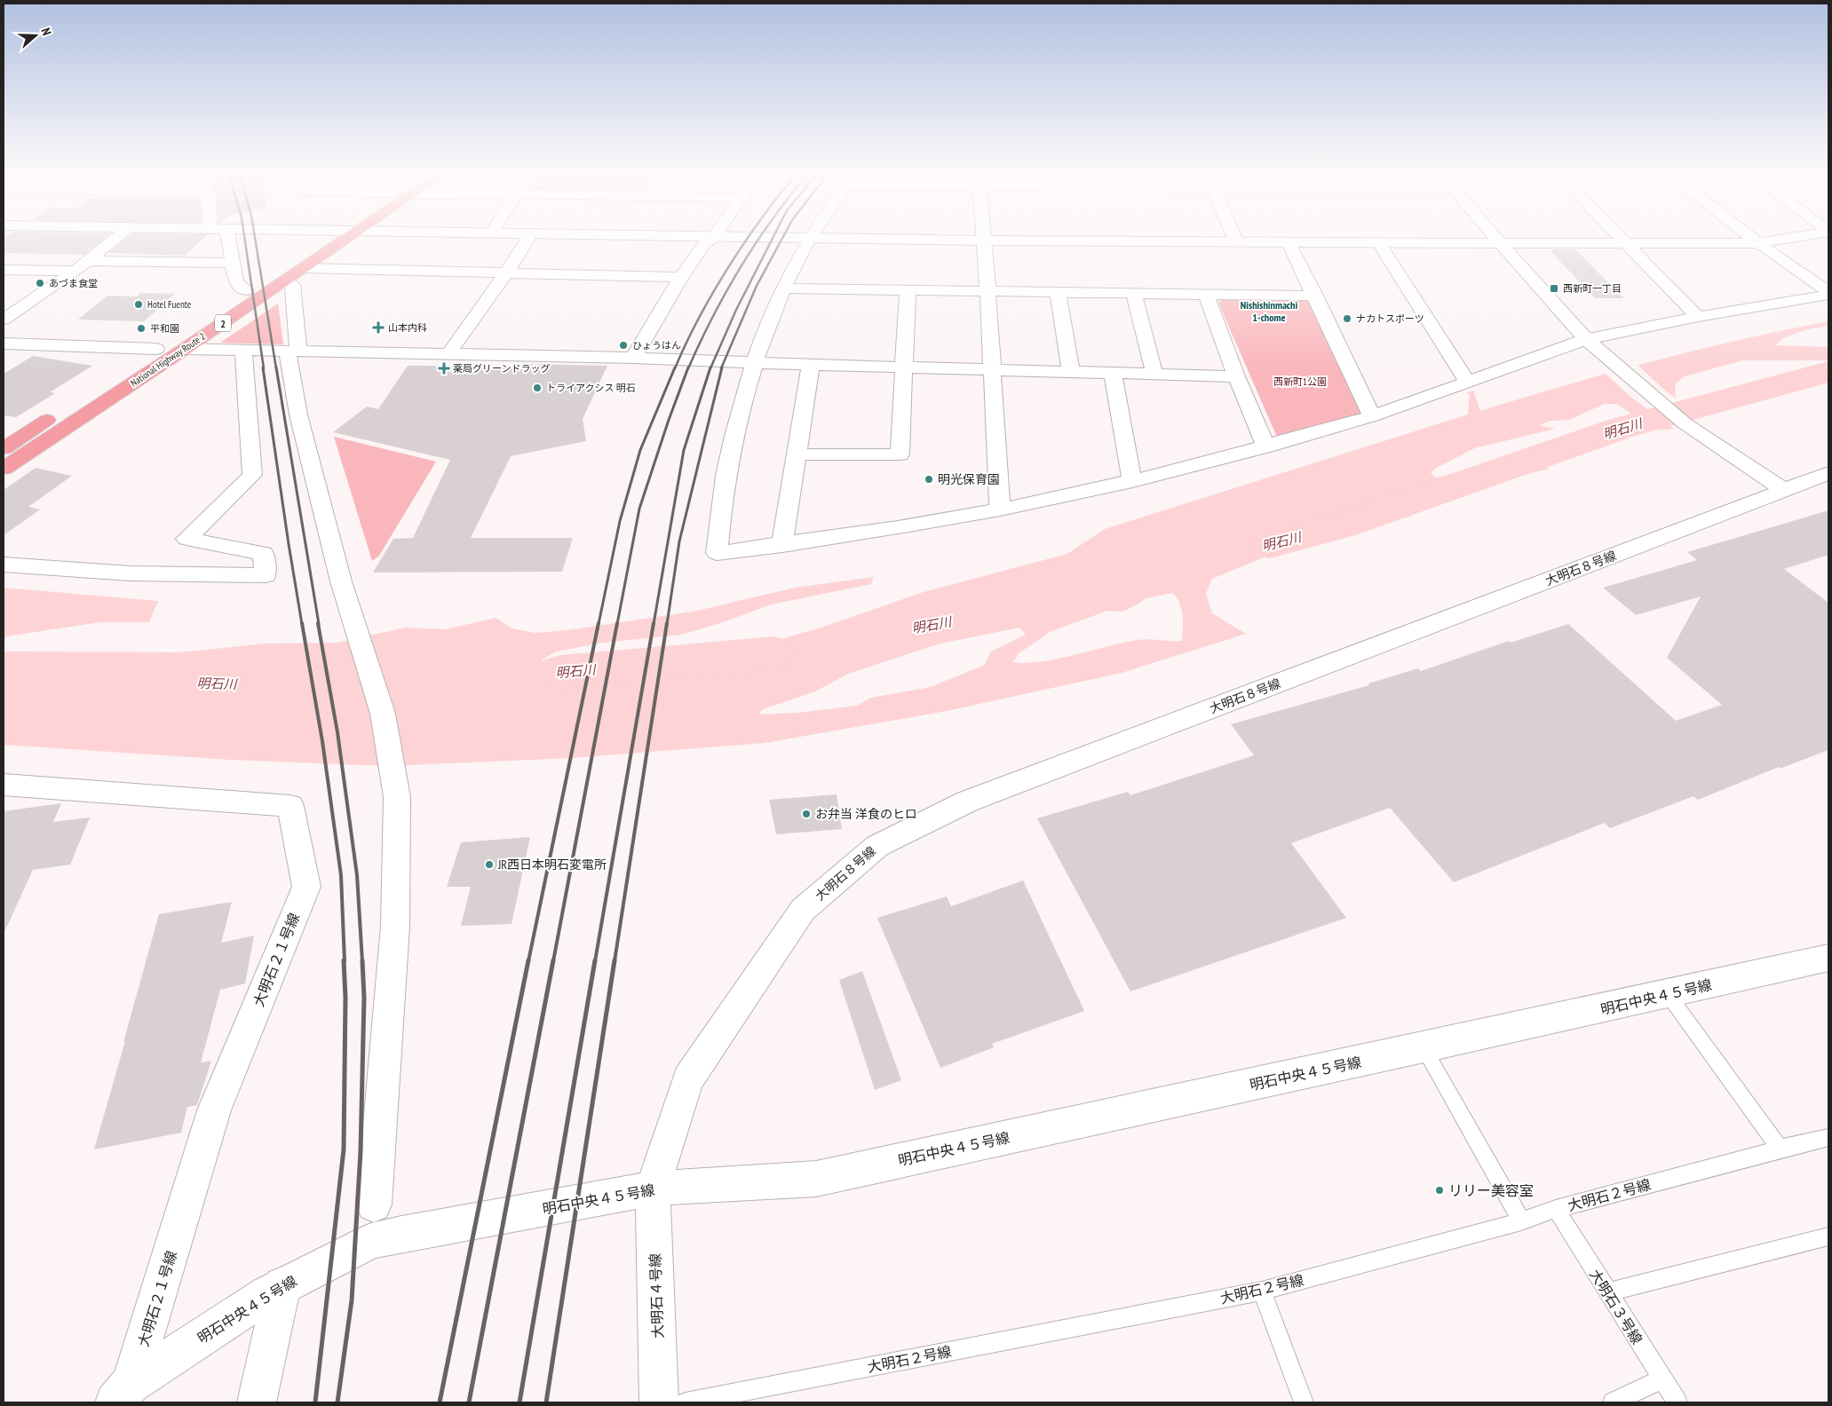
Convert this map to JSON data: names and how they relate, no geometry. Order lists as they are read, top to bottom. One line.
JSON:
{"streets":{"highway":["2","National Highway Route 2"],"street":["大明石８号線","大明石２１号線","明石中央４５号線","大明石４号線"],"lane":["大明石２号線","大明石３号線"]},"crossings":[["大明石８号線","明石中央４５号線"],["大明石８号線","大明石４号線"],["大明石２１号線","明石中央４５号線"],["明石中央４５号線","大明石４号線"],["大明石２号線","大明石３号線"]],"districts":["Nishishinmachi 1-chome"],"water":["明石川"],"parks":["西新町1公園"],"places":{"other":["あづま食堂","Hotel Fuente","ナカトスポーツ","平和園","ひょうはん","トライアクシス 明石","明光保育園","お弁当 洋食のヒロ","JR西日本明石変電所","リリー美容室"],"transit":["西新町一丁目"],"health":["山本内科","薬局グリーンドラッグ"]},"north":"right"}
